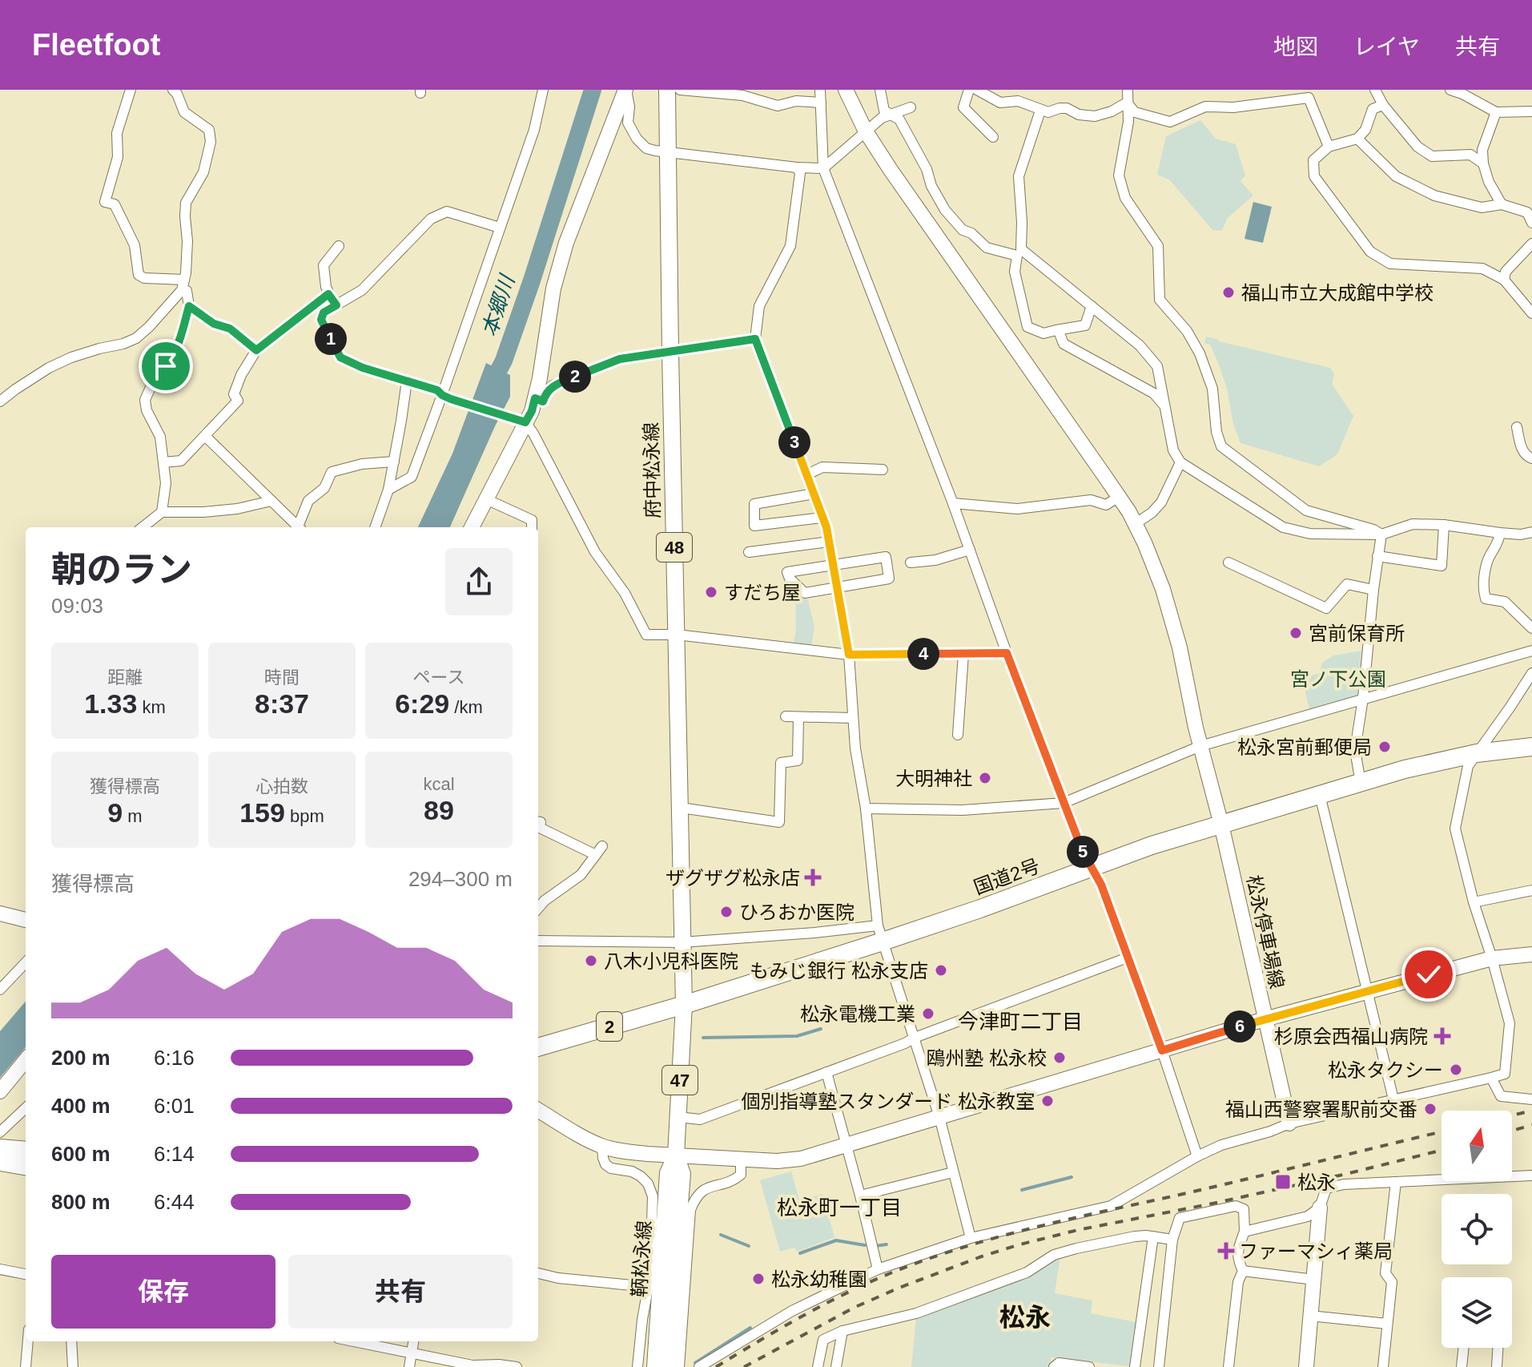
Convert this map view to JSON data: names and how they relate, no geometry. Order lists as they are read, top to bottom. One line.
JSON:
{"streets":{"highway":["国道2号","2"],"main road":["府中松永線","48","47","鞆松永線"],"street":["松永停車場線"]},"crossings":[["府中松永線","国道2号"],["府中松永線","鞆松永線"],["国道2号","松永停車場線"],["国道2号","鞆松永線"]],"districts":["今津町二丁目","松永町一丁目","松永"],"water":["本郷川"],"parks":["宮ノ下公園"],"places":{"other":["福山市立大成館中学校","すだち屋","宮前保育所","松永宮前郵便局","大明神社","ひろおか医院","八木小児科医院","もみじ銀行 松永支店","松永電機工業","鴎州塾 松永校","松永タクシー","個別指導塾スタンダード 松永教室","福山西警察署駅前交番","松永幼稚園"],"health":["ザグザグ松永店","杉原会西福山病院","ファーマシィ薬局"],"transit":["松永"]},"north":"top","page":{"header":"Fleetfoot","nav":["地図","レイヤ","共有"],"pins":["1","2","3","4","5","6"],"heading":["朝のラン","09:03"],"stats":[["距離","1.33 km"],["時間","8:37"],["ペース","6:29 /km"],["獲得標高","9 m"],["心拍数","159 bpm"],["kcal","89"]],"chart":["獲得標高","294–300 m"],"list":[{"name":"200 m","note":"6:16"},{"name":"400 m","note":"6:01"},{"name":"600 m","note":"6:14"},{"name":"800 m","note":"6:44"}],"buttons":["保存","共有"]}}
